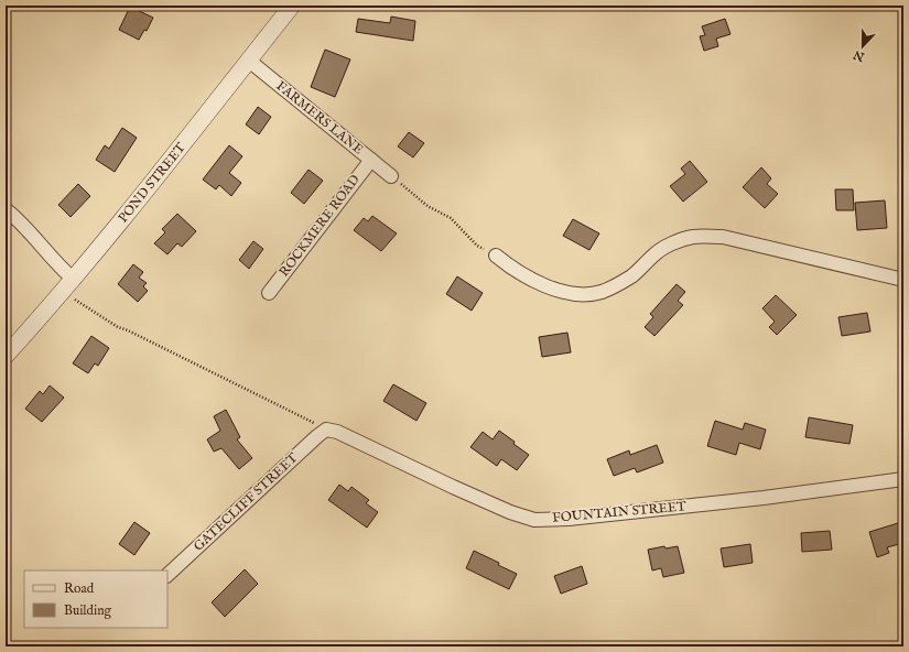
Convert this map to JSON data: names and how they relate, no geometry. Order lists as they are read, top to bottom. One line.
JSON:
{"streets":{"street":["FARMERS LANE","POND STREET","ROCKMERE ROAD","GATECLIFF STREET","FOUNTAIN STREET"]},"crossings":[["FARMERS LANE","POND STREET"],["FARMERS LANE","ROCKMERE ROAD"],["GATECLIFF STREET","FOUNTAIN STREET"]],"legend":["Road","Building"],"north":"bottom"}
